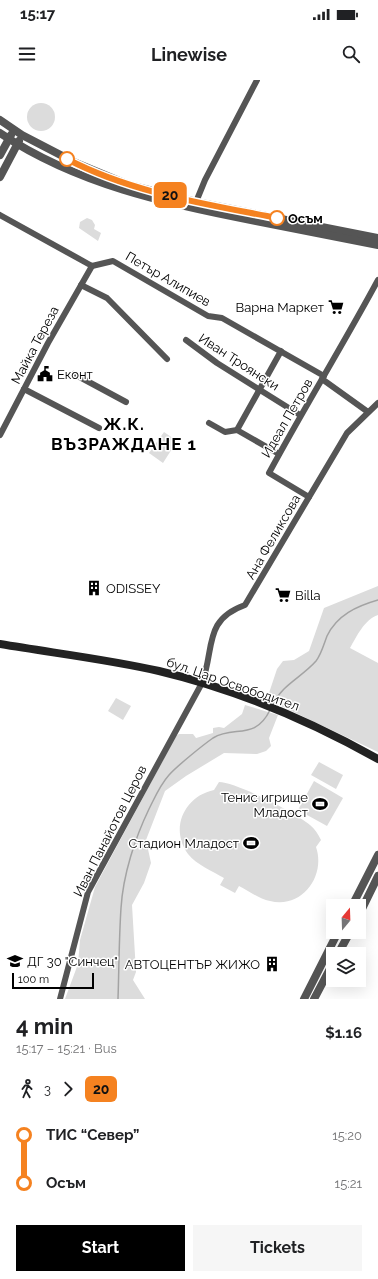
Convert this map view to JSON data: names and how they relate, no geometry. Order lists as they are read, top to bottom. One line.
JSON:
{"streets":{"main road":["бул. Цар Освободител"],"street":["Петър Алипиев","Майка Тереза","Иван Троянски","Идеал Петров","Ана Феликсова","Иван Панайотов Церов"]},"crossings":[["Петър Алипиев","Майка Тереза"],["Петър Алипиев","Идеал Петров"],["Петър Алипиев","Ана Феликсова"],["Иван Троянски","Идеал Петров"],["Идеал Петров","Ана Феликсова"],["Ана Феликсова","бул. Цар Освободител"],["Ана Феликсова","Иван Панайотов Церов"],["бул. Цар Освободител","Иван Панайотов Церов"]],"districts":["Ж.К. ВЪЗРАЖДАНЕ 1"],"places":{"other":["Осъм"],"supermarket":["Варна Маркет","Billa"],"public building":["Еконт"],"building":["ODISSEY","АВТОЦЕНТЪР ЖИЖО"],"sports":["Тенис игрище Младост","Стадион Младост"],"school or university":["ДГ 30 \"Синчец\""]},"lines":["bus line 20"],"scale_bar":"100 m","north":"top","page":{"status":"15:17","header":"Linewise","on_map":"20","scale":"100 m","heading":["4 min","15:17 – 15:21 · Bus","$1.16"],"legs":["3","20"],"list":[{"name":"ТИС “Север”","value":"15:20"},{"name":"Осъм","value":"15:21"}],"buttons":["Start","Tickets"]}}
